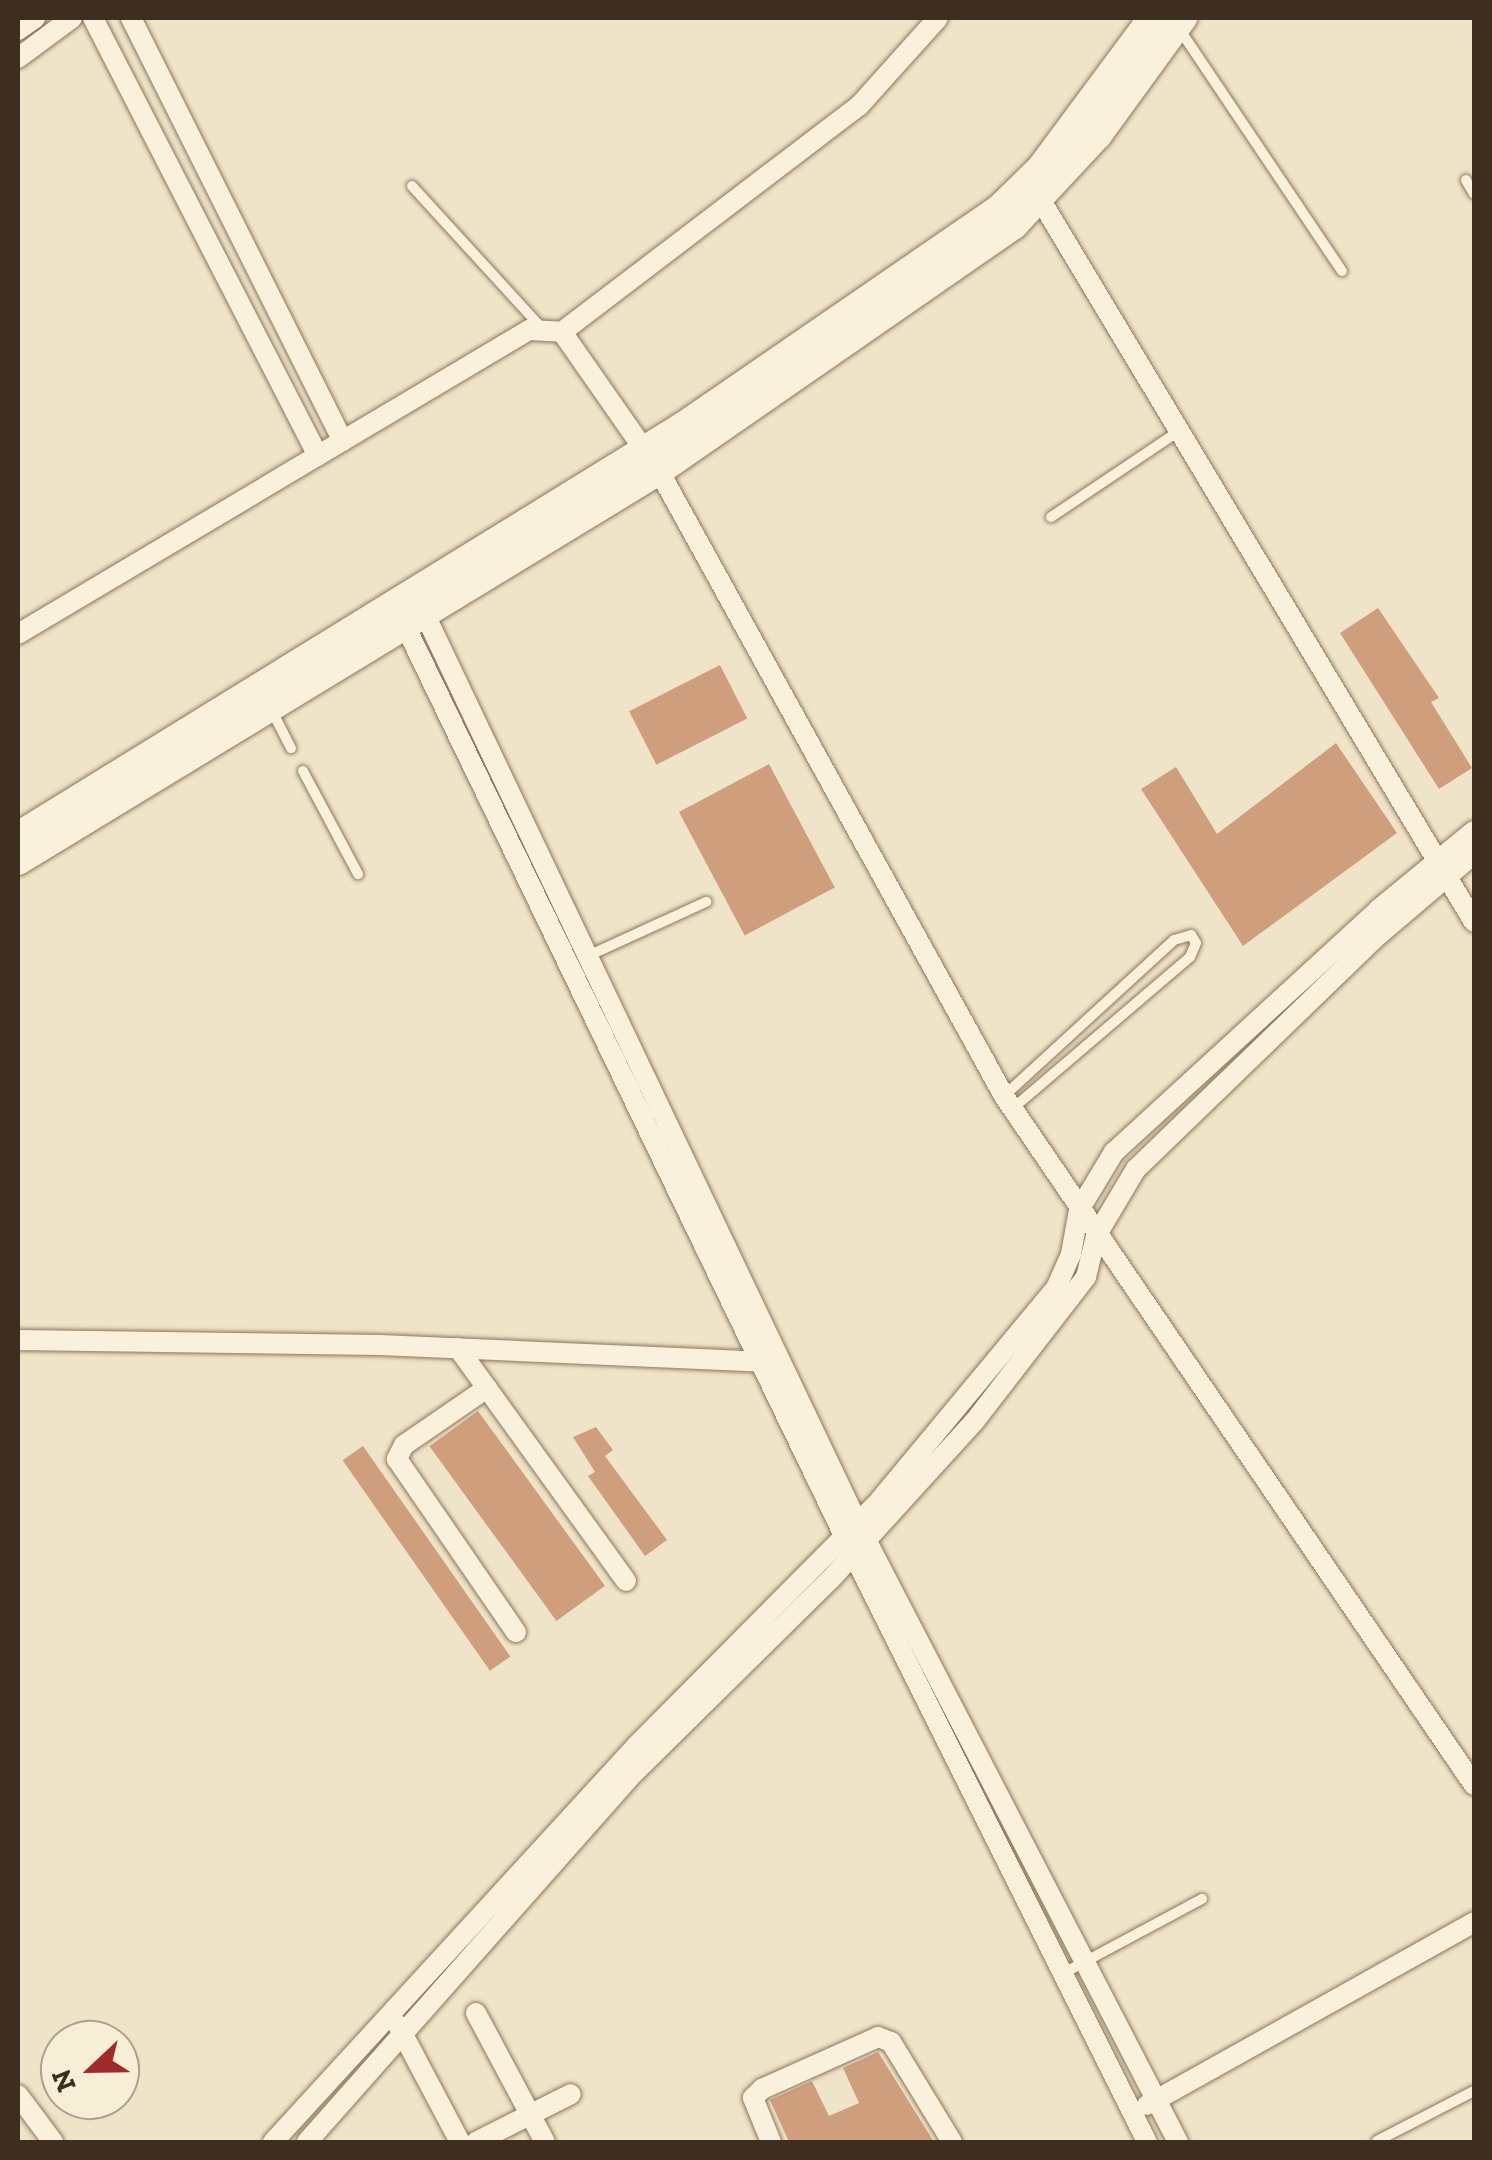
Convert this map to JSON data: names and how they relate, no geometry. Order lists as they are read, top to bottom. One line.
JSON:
{"north":"left"}
